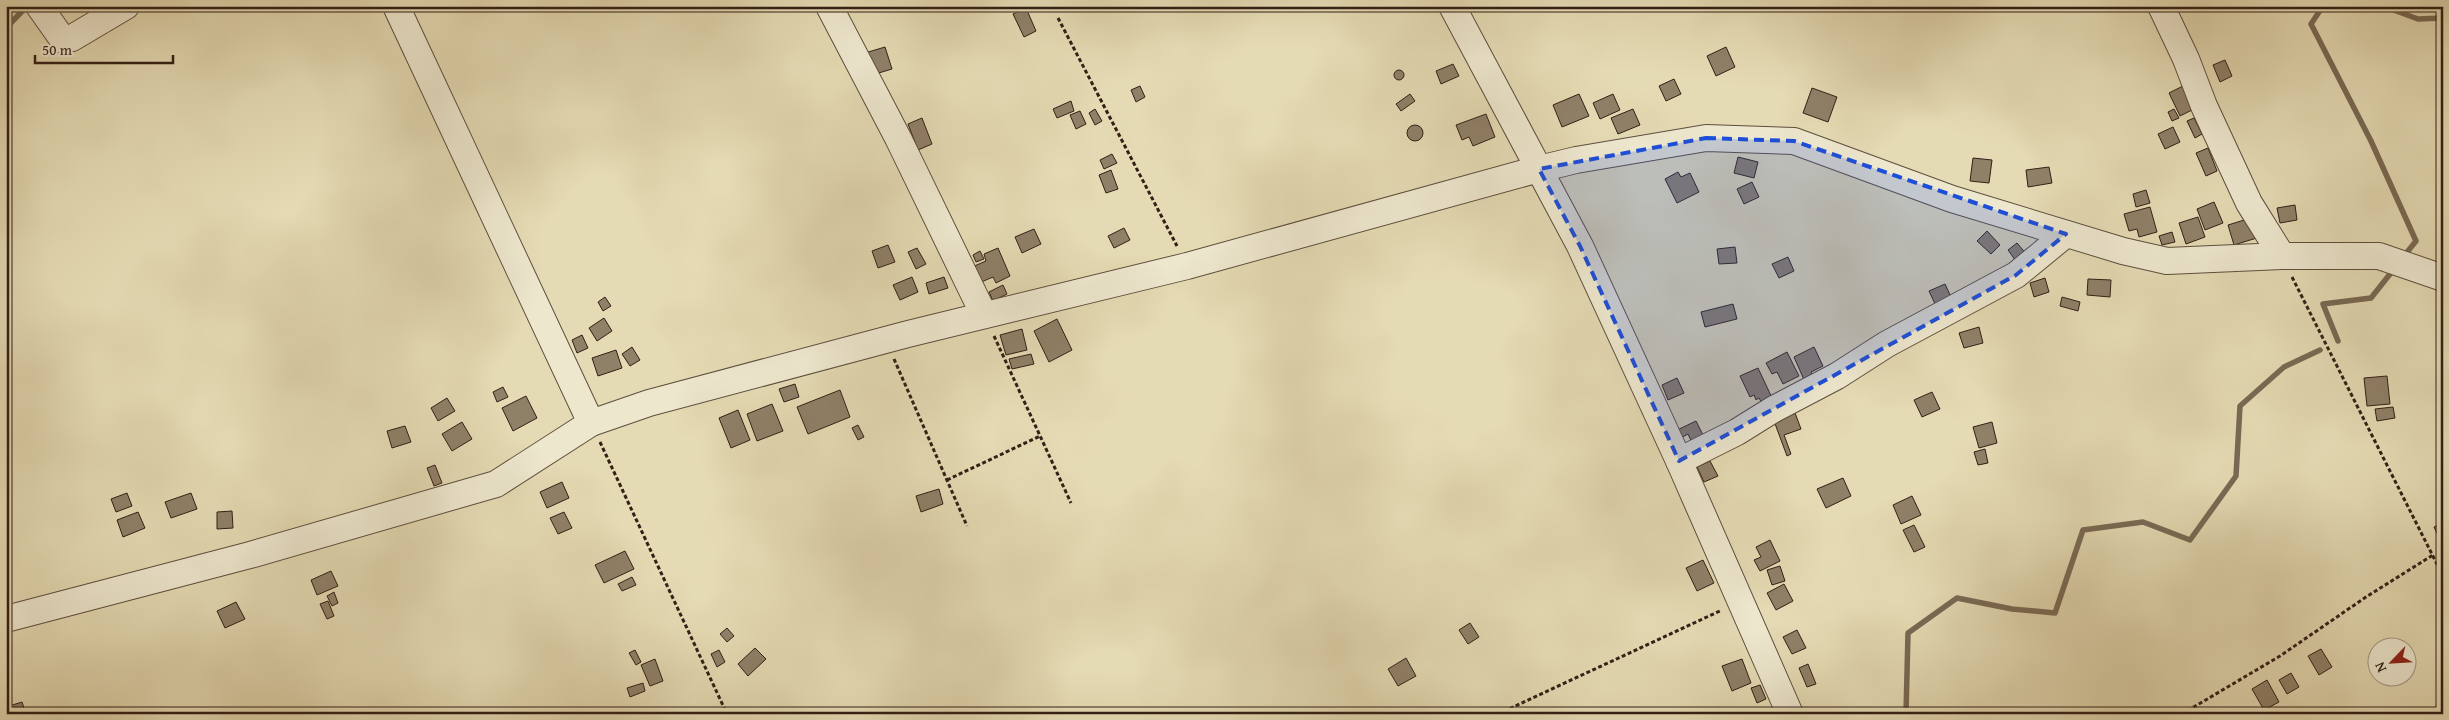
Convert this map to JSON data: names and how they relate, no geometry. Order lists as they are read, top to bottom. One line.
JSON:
{"scale_bar":"50 m","north":"bottom left"}
